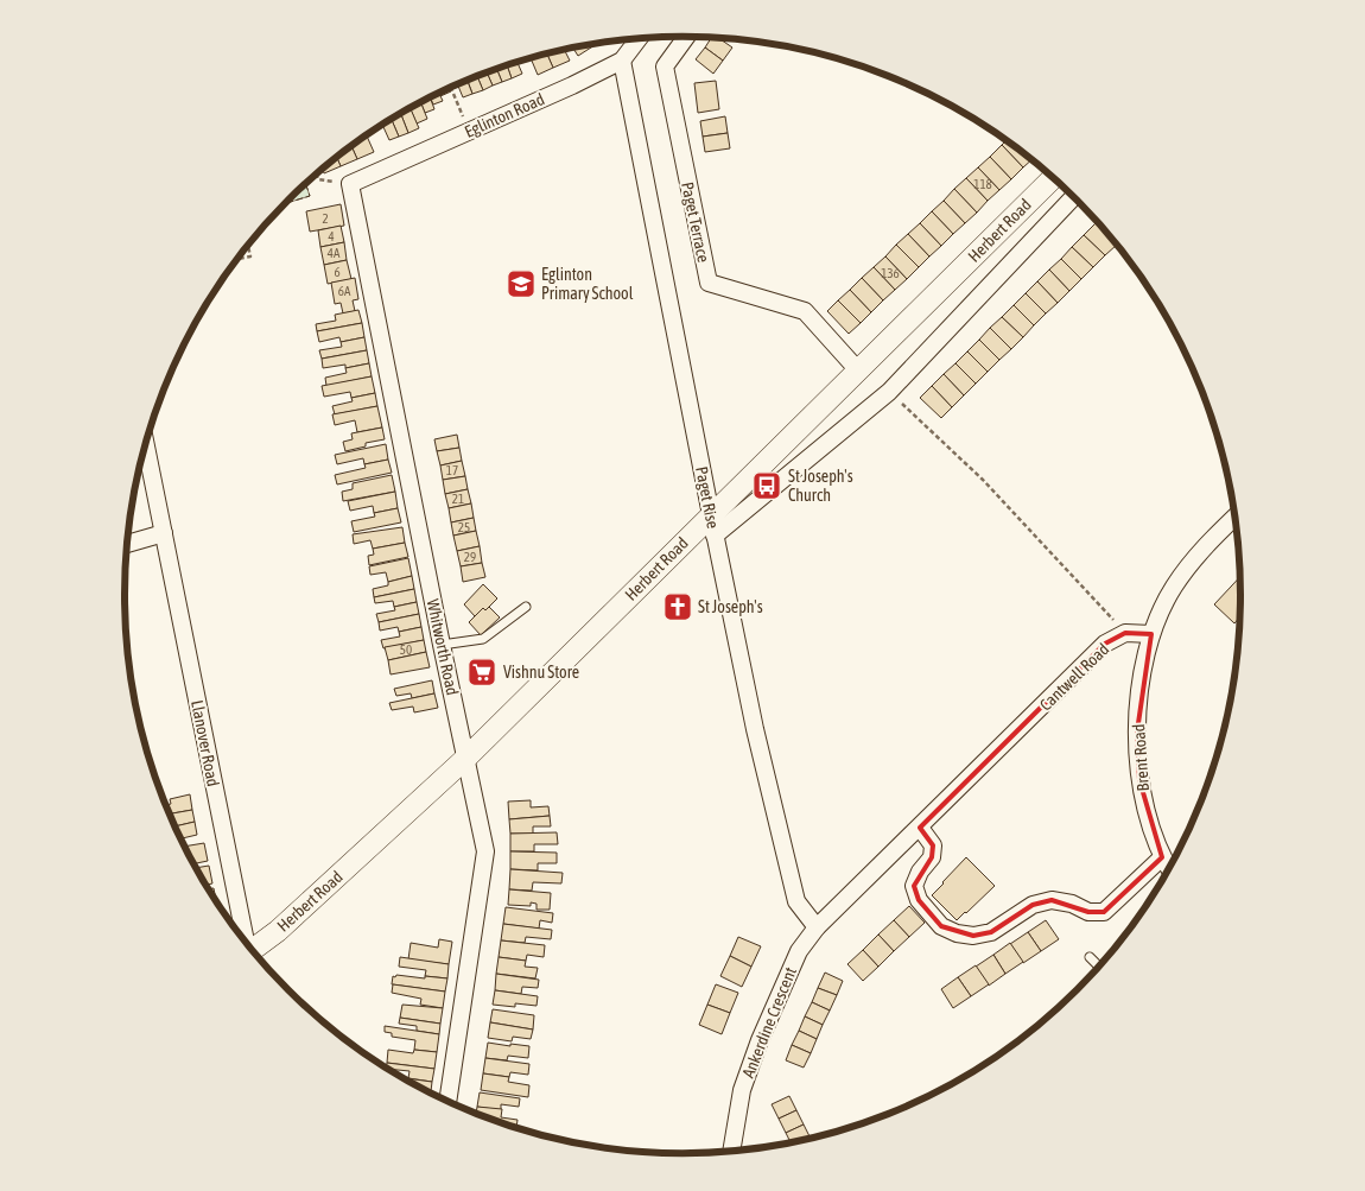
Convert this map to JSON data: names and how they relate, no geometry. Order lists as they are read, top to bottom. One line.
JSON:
{"streets":{"street":["Eglinton Road","Paget Terrace","Herbert Road","Paget Rise","Whitworth Road","Cantwell Road","Llanover Road","Brent Road","Ankerdine Crescent"]},"crossings":[["Eglinton Road","Paget Rise"],["Eglinton Road","Whitworth Road"],["Paget Terrace","Herbert Road"],["Herbert Road","Paget Rise"],["Herbert Road","Whitworth Road"],["Paget Rise","Cantwell Road"],["Paget Rise","Ankerdine Crescent"],["Cantwell Road","Brent Road"],["Cantwell Road","Ankerdine Crescent"]],"places":{"school or university":["Eglinton Primary School"],"bus stop":["St Joseph's Church"],"church":["St Joseph's"],"supermarket":["Vishnu Store"]},"house_numbers":["118","2","4","4A","6","136","6A","17","21","25","29","50"]}
